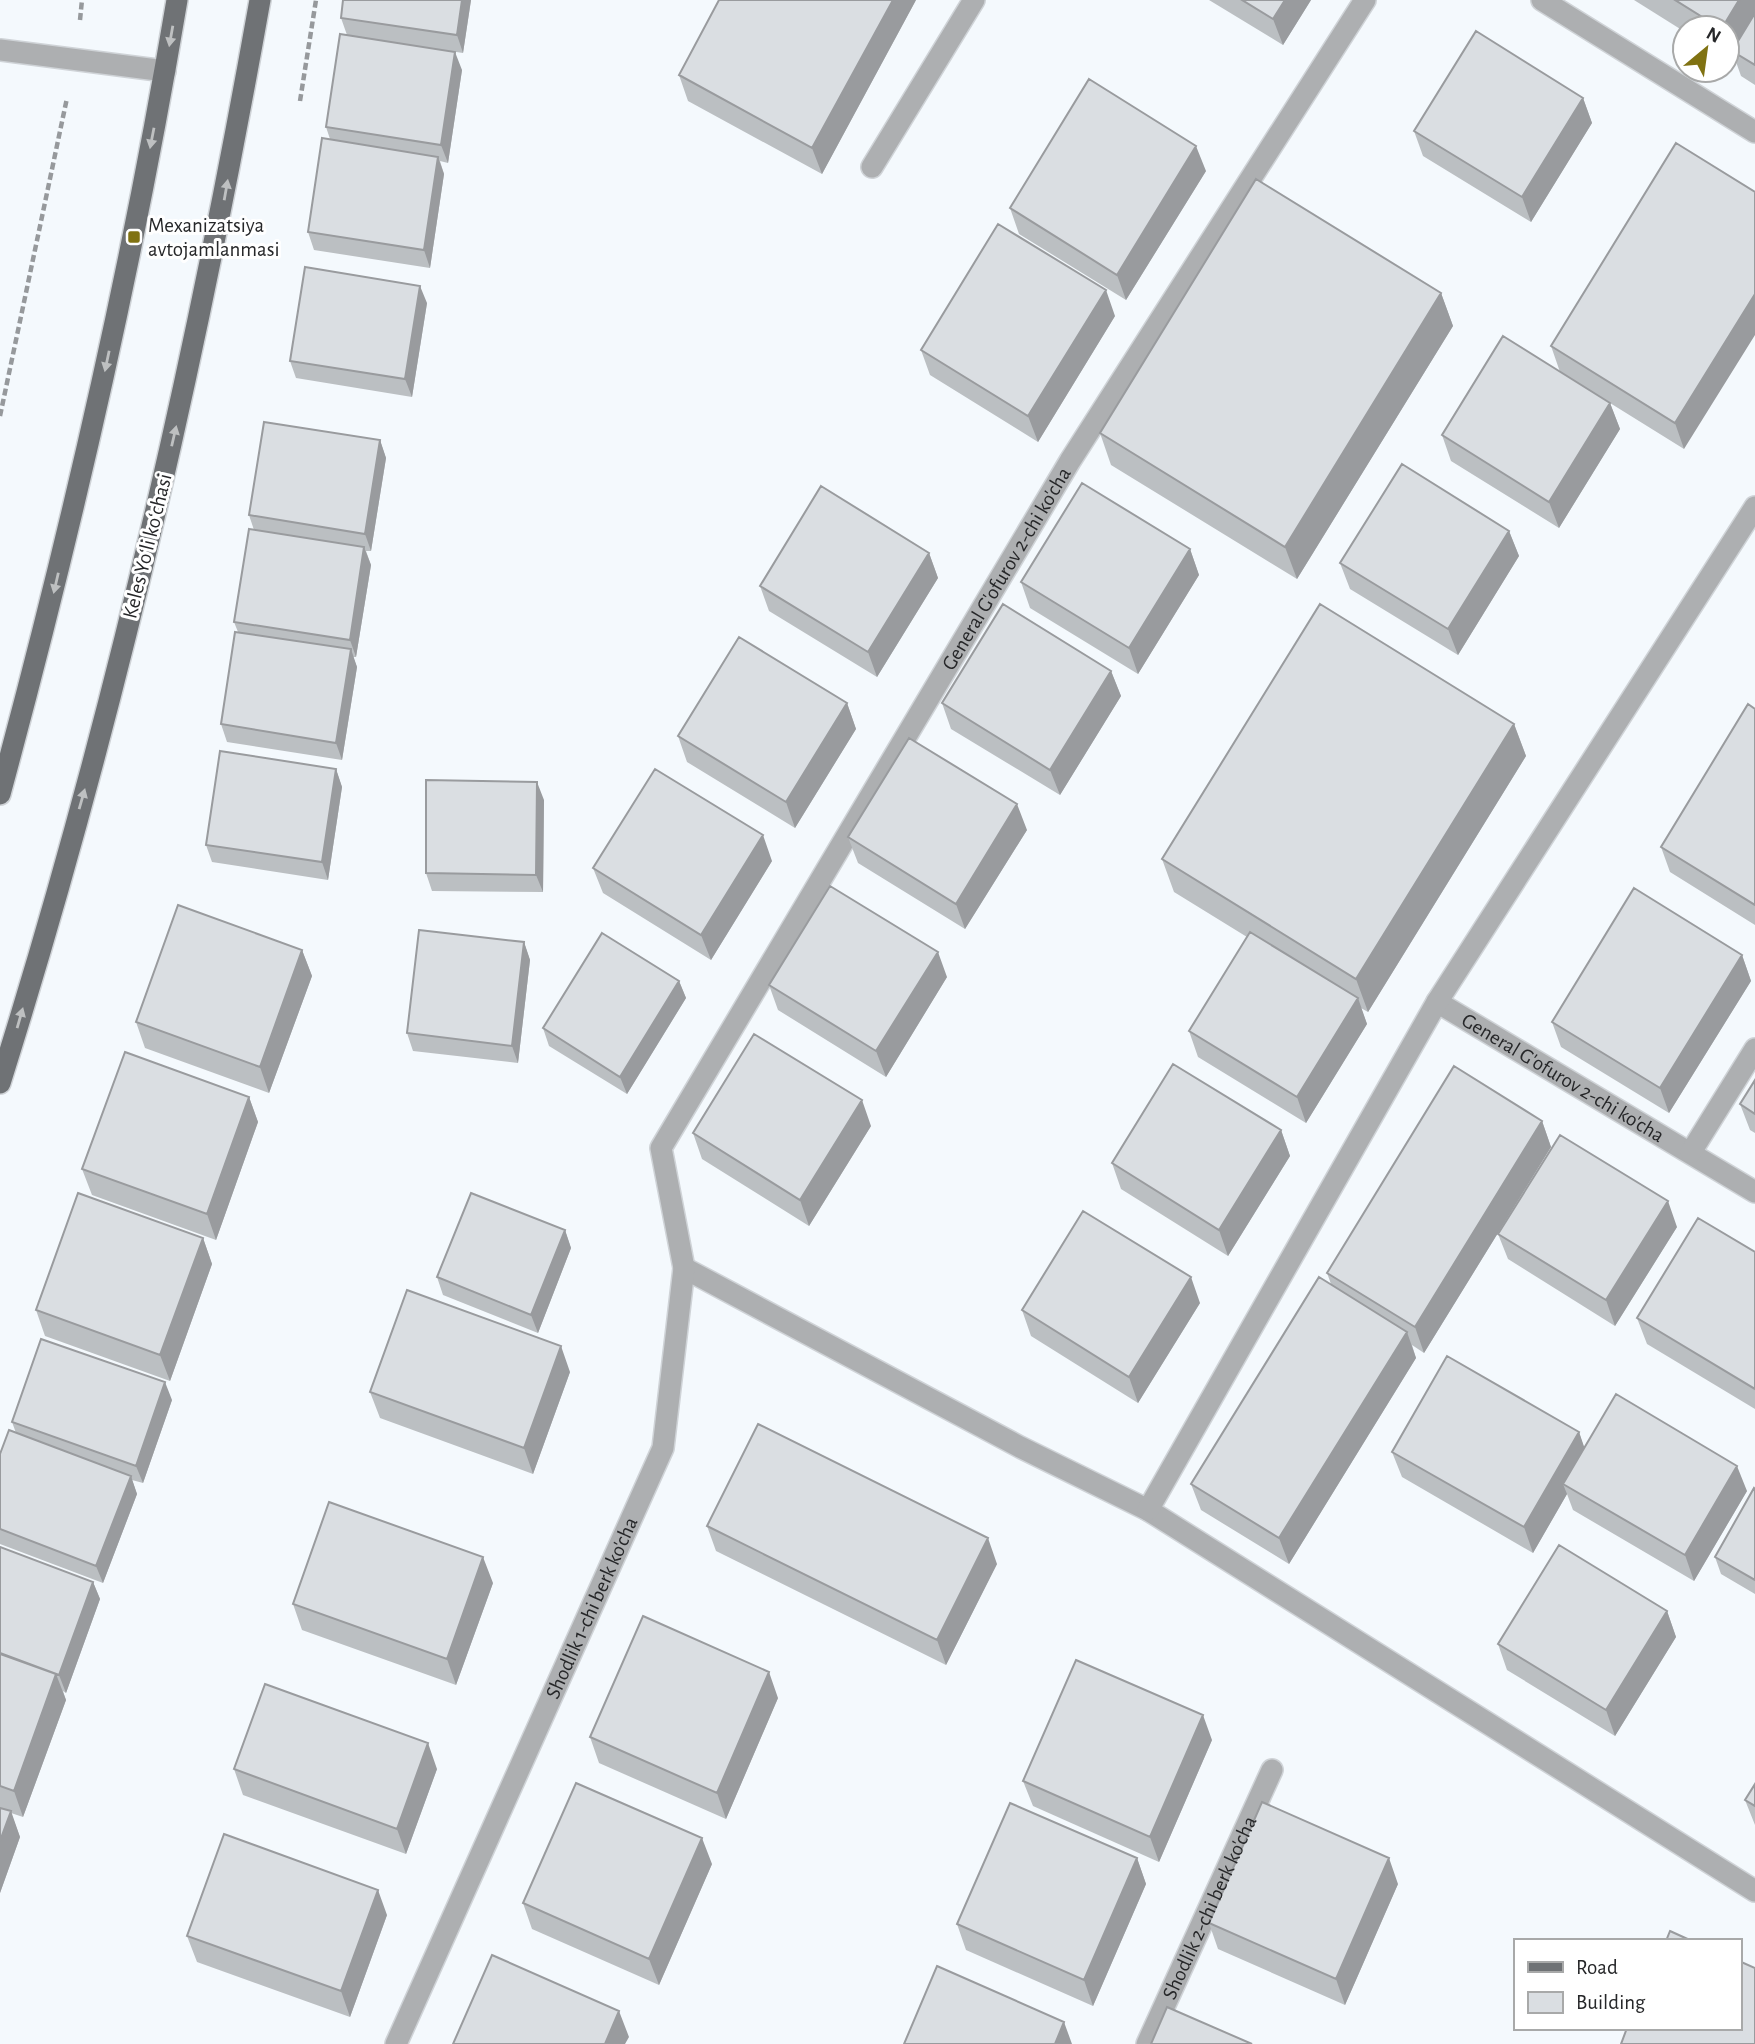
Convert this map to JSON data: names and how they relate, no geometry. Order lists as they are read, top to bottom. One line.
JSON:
{"streets":{"main road":["Keles Yoʻli koʻchasi"],"street":["General G'ofurov 2-chi ko'cha","Shodlik 1-chi berk ko'cha","Shodlik 2-chi berk ko'cha"]},"crossings":[["General G'ofurov 2-chi ko'cha","Shodlik 1-chi berk ko'cha"]],"places":{"transit":["Mexanizatsiya avtojamlanmasi"]},"legend":["Road","Building"],"north":"top right"}
